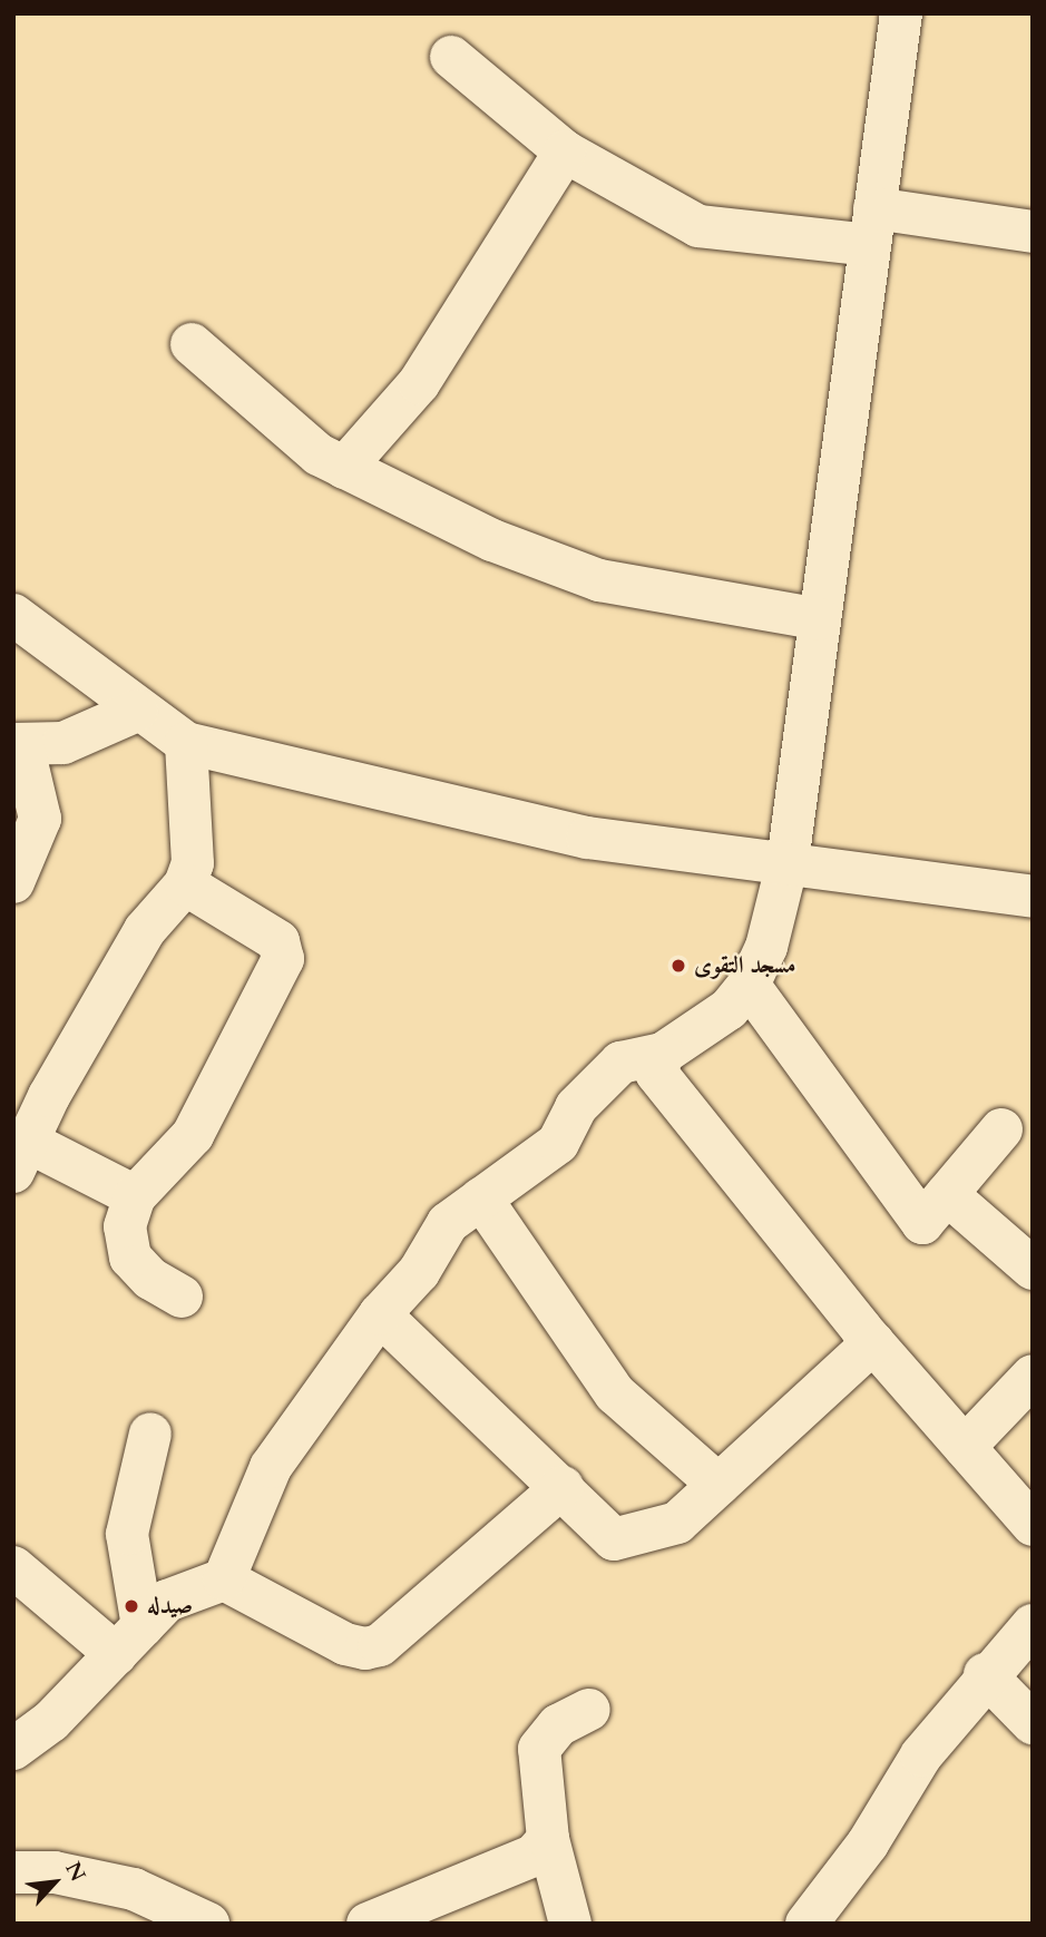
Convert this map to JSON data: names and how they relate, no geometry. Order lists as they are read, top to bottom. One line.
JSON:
{"places":["مسجد التقوى","صيدله"],"north":"top right"}
